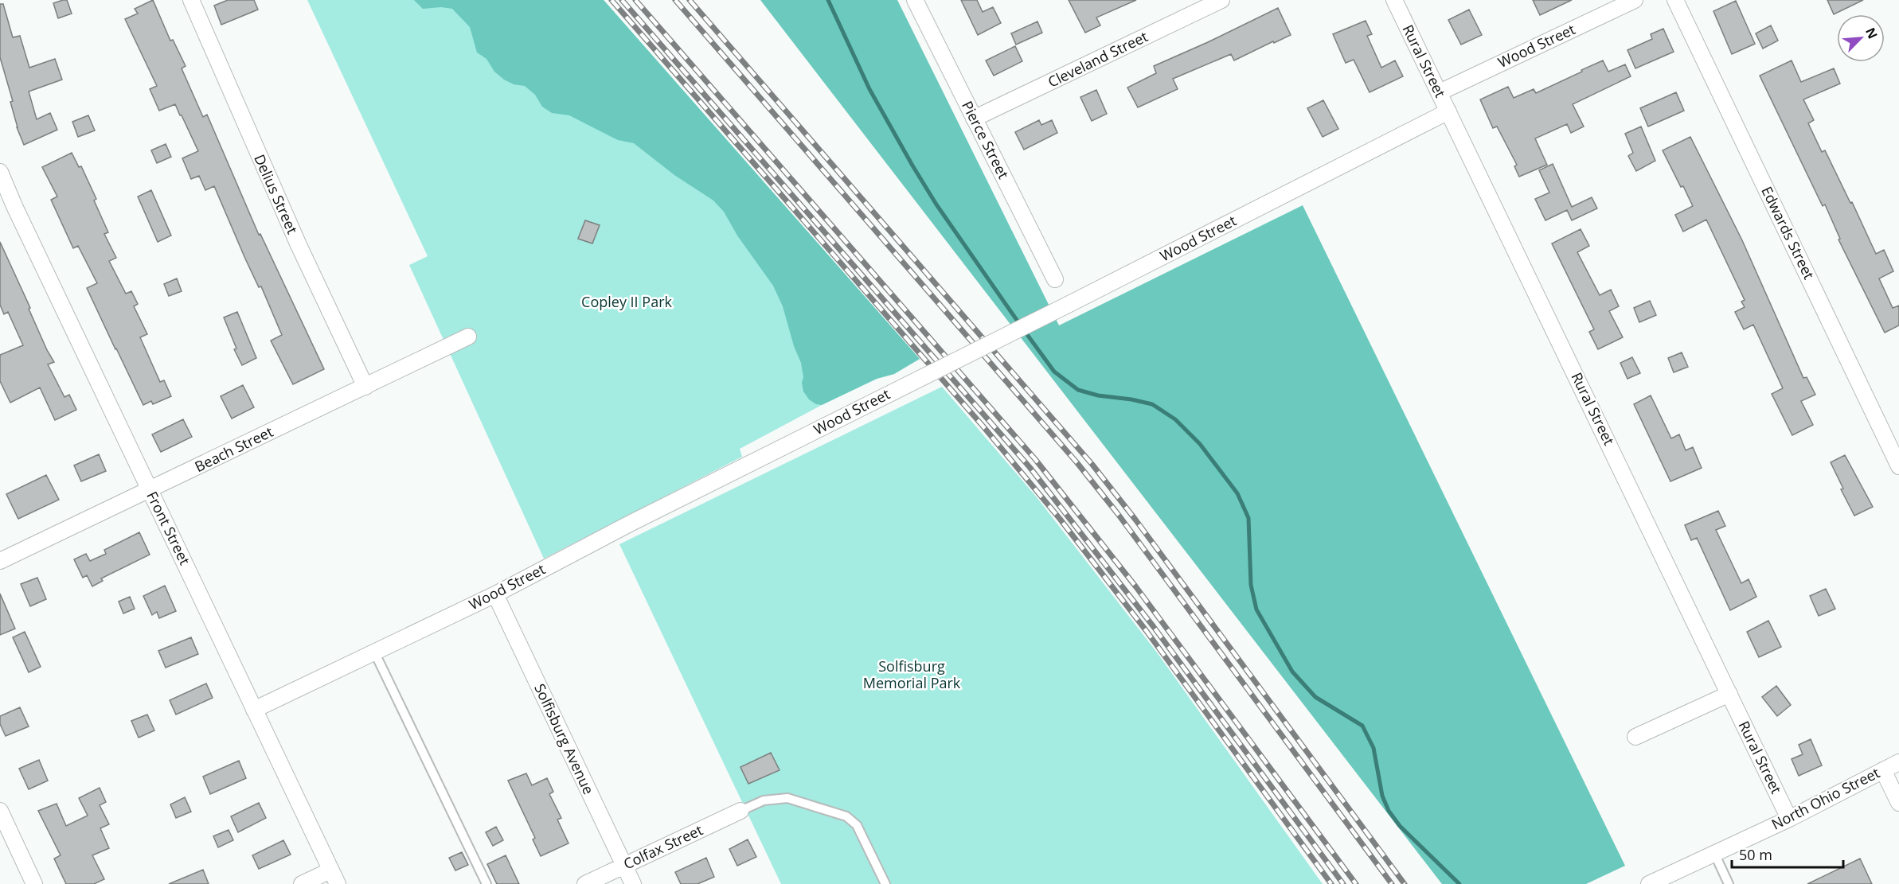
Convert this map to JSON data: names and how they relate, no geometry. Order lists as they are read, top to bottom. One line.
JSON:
{"streets":{"street":["Wood Street","Cleveland Street","Rural Street","Pierce Street","Delius Street","Edwards Street","Beach Street","Front Street","Solfisburg Avenue","North Ohio Street","Colfax Street"]},"crossings":[["Wood Street","Rural Street"],["Wood Street","Front Street"],["Wood Street","Solfisburg Avenue"],["Cleveland Street","Pierce Street"],["Rural Street","North Ohio Street"],["Delius Street","Beach Street"],["Beach Street","Front Street"],["Solfisburg Avenue","Colfax Street"]],"parks":["Copley II Park","Solfisburg Memorial Park"],"scale_bar":"50 m","north":"top right"}
